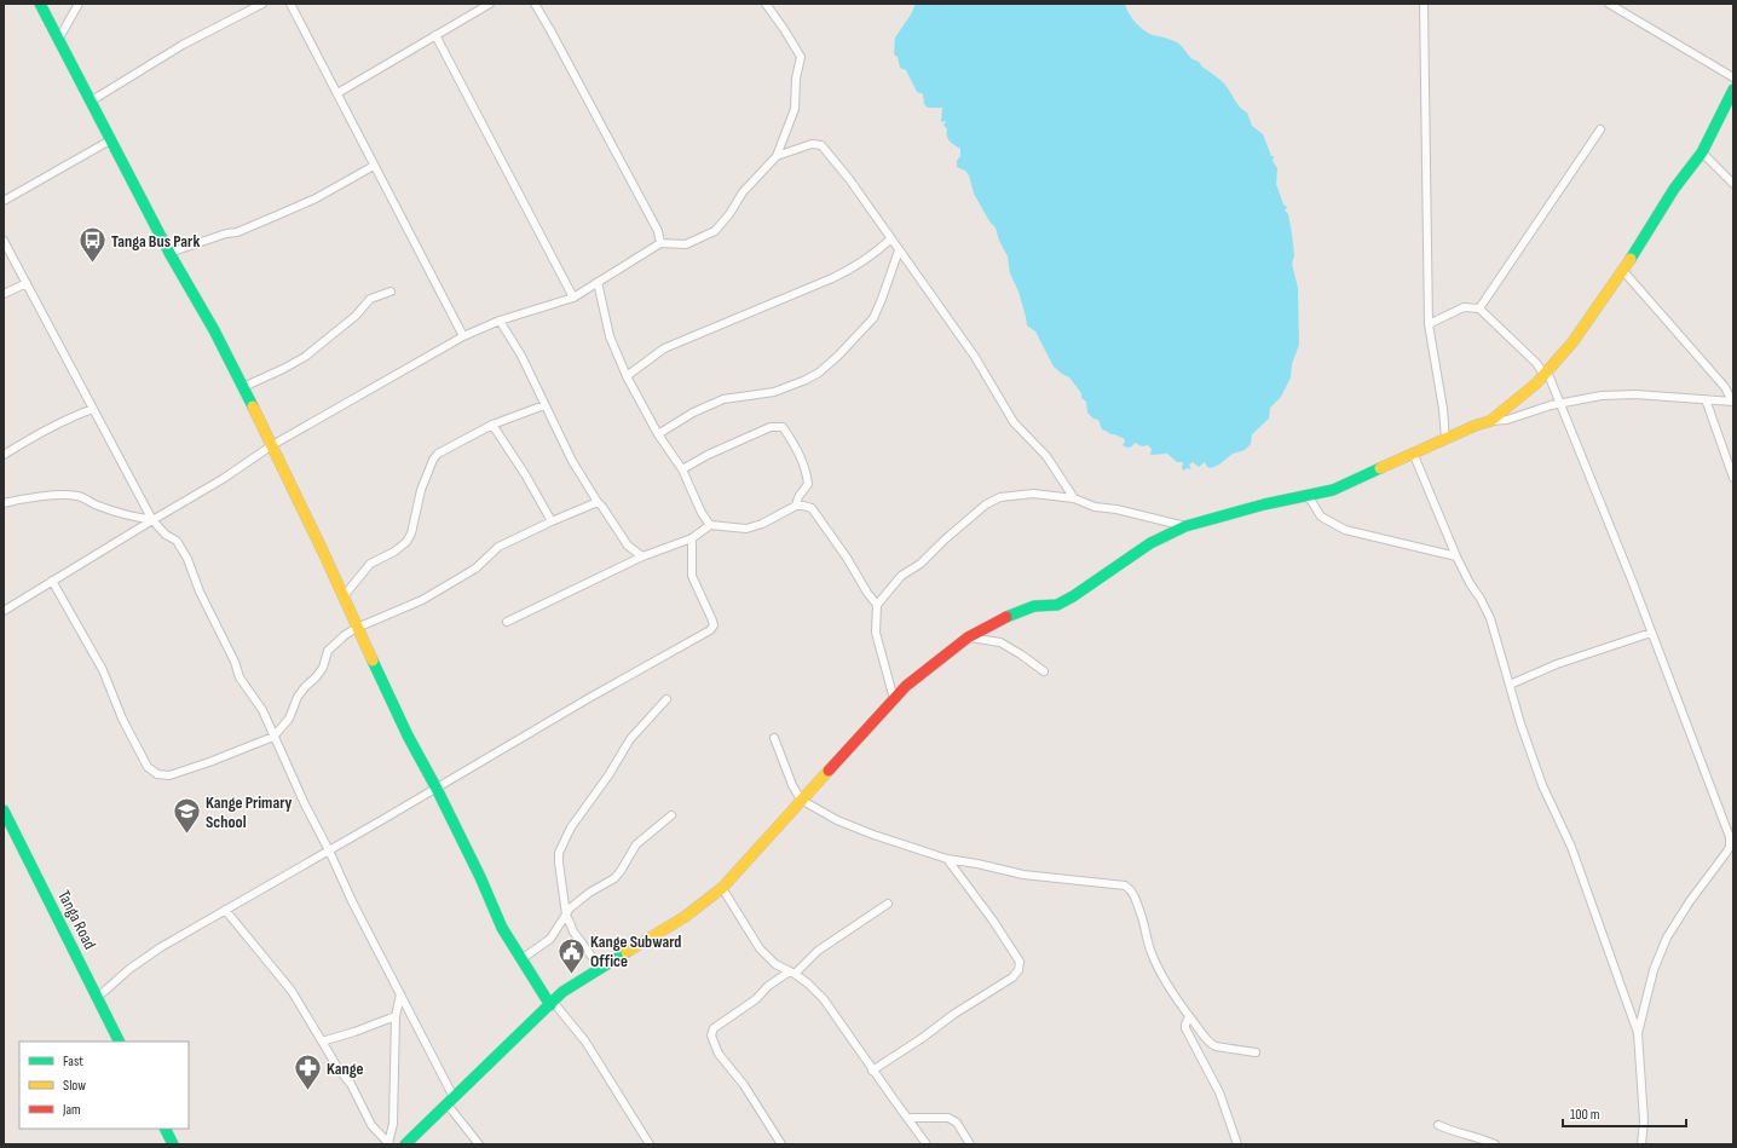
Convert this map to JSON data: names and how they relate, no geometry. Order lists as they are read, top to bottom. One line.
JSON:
{"streets":{"main road":["Tanga Road"]},"places":{"bus stop":["Tanga Bus Park"],"school or university":["Kange Primary School"],"public building":["Kange Subward Office"],"pharmacy":["Kange"]},"legend":["Fast","Slow","Jam"],"scale_bar":"100 m"}
